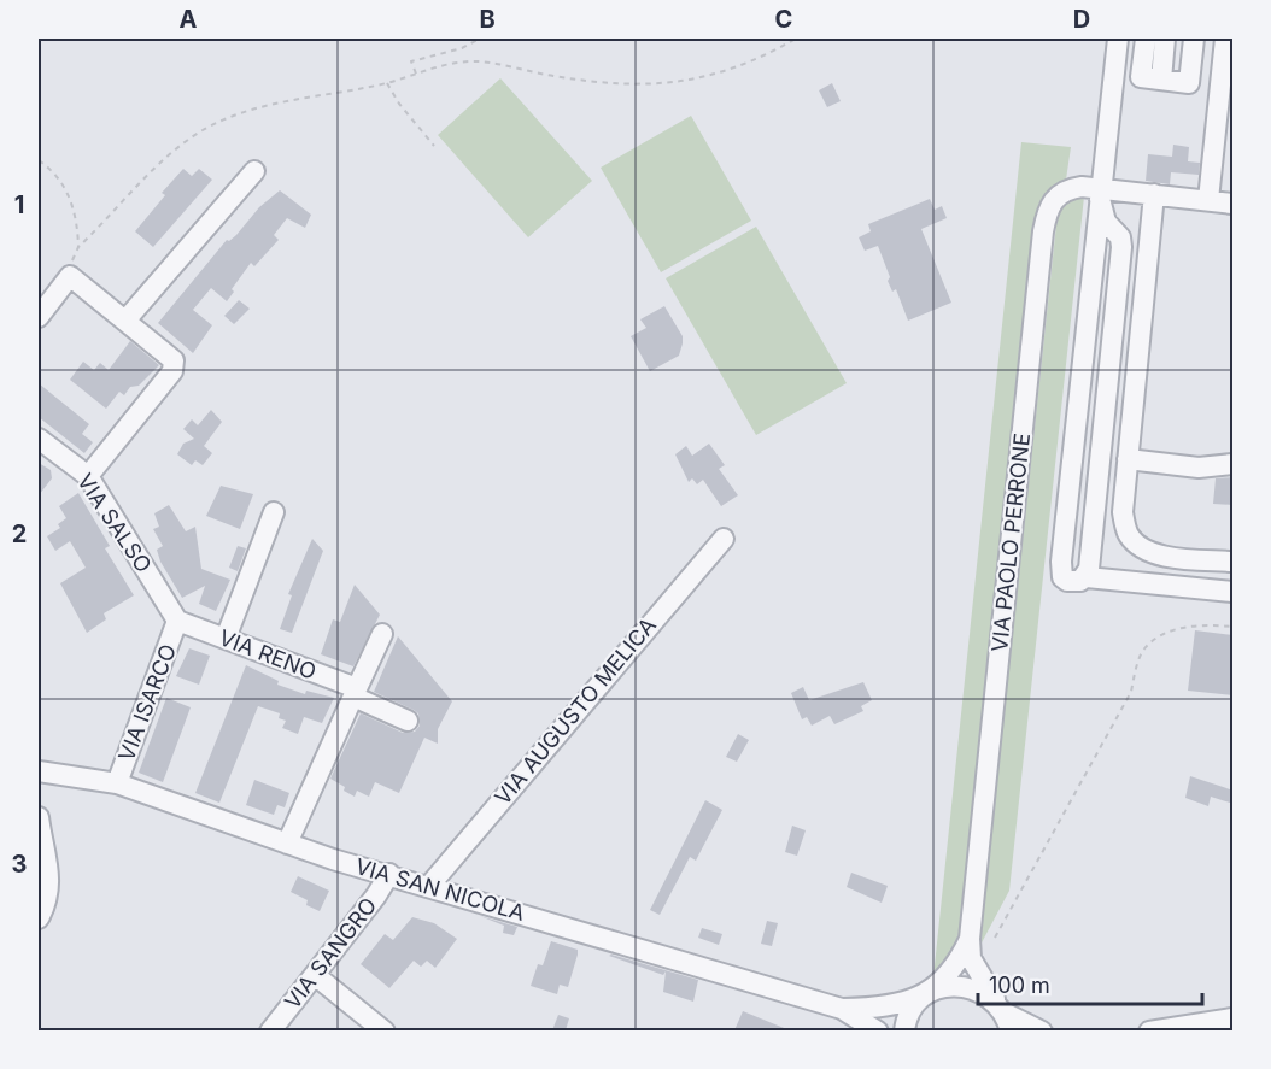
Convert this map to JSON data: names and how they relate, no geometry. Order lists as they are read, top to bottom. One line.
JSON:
{"streets":{"street":["VIA SALSO","VIA PAOLO PERRONE","VIA RENO","VIA ISARCO","VIA AUGUSTO MELICA","VIA SAN NICOLA","VIA SANGRO"]},"crossings":[["VIA SALSO","VIA RENO"],["VIA SALSO","VIA ISARCO"],["VIA PAOLO PERRONE","VIA SAN NICOLA"],["VIA RENO","VIA ISARCO"],["VIA ISARCO","VIA SAN NICOLA"],["VIA AUGUSTO MELICA","VIA SAN NICOLA"],["VIA SAN NICOLA","VIA SANGRO"]],"scale_bar":"100 m","grid":{"columns":["A","B","C","D"],"rows":["1","2","3"]}}
